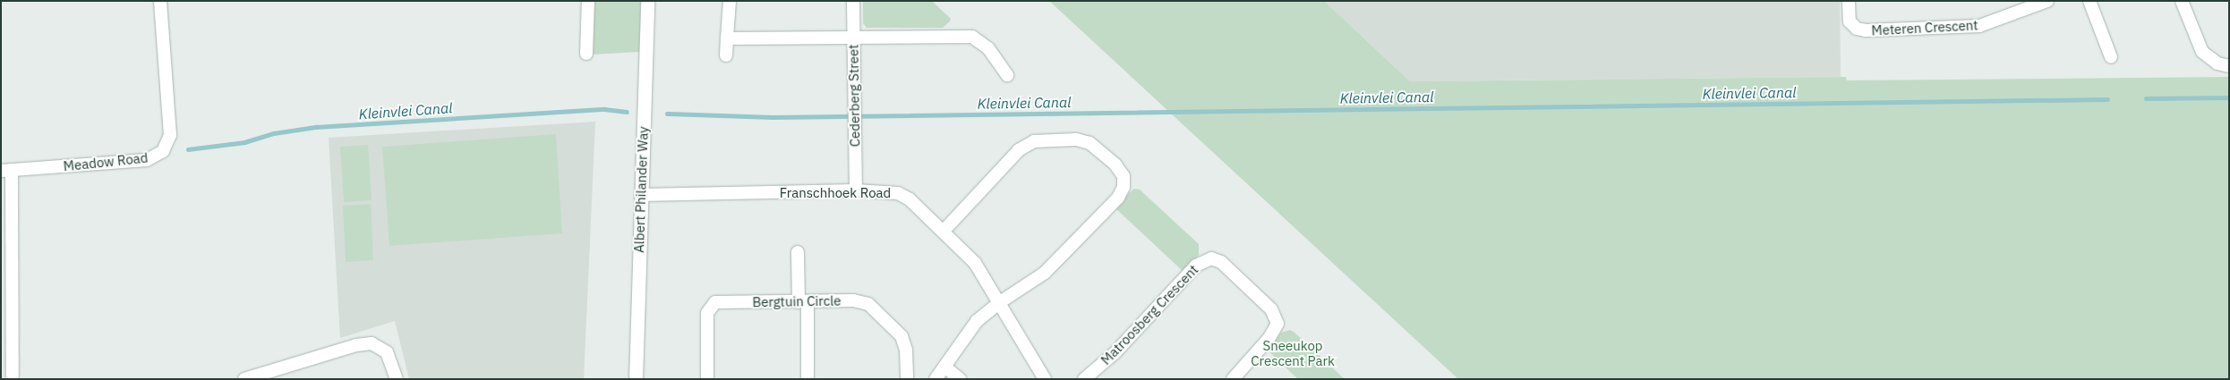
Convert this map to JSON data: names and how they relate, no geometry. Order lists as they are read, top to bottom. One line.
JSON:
{"streets":{"street":["Meteren Crescent","Cederberg Street","Meadow Road","Albert Philander Way","Franschhoek Road","Bergtuin Circle","Matroosberg Crescent"]},"crossings":[["Cederberg Street","Franschhoek Road"],["Albert Philander Way","Franschhoek Road"]],"water":["Kleinvlei Canal"],"parks":["Sneeukop Crescent Park"]}
